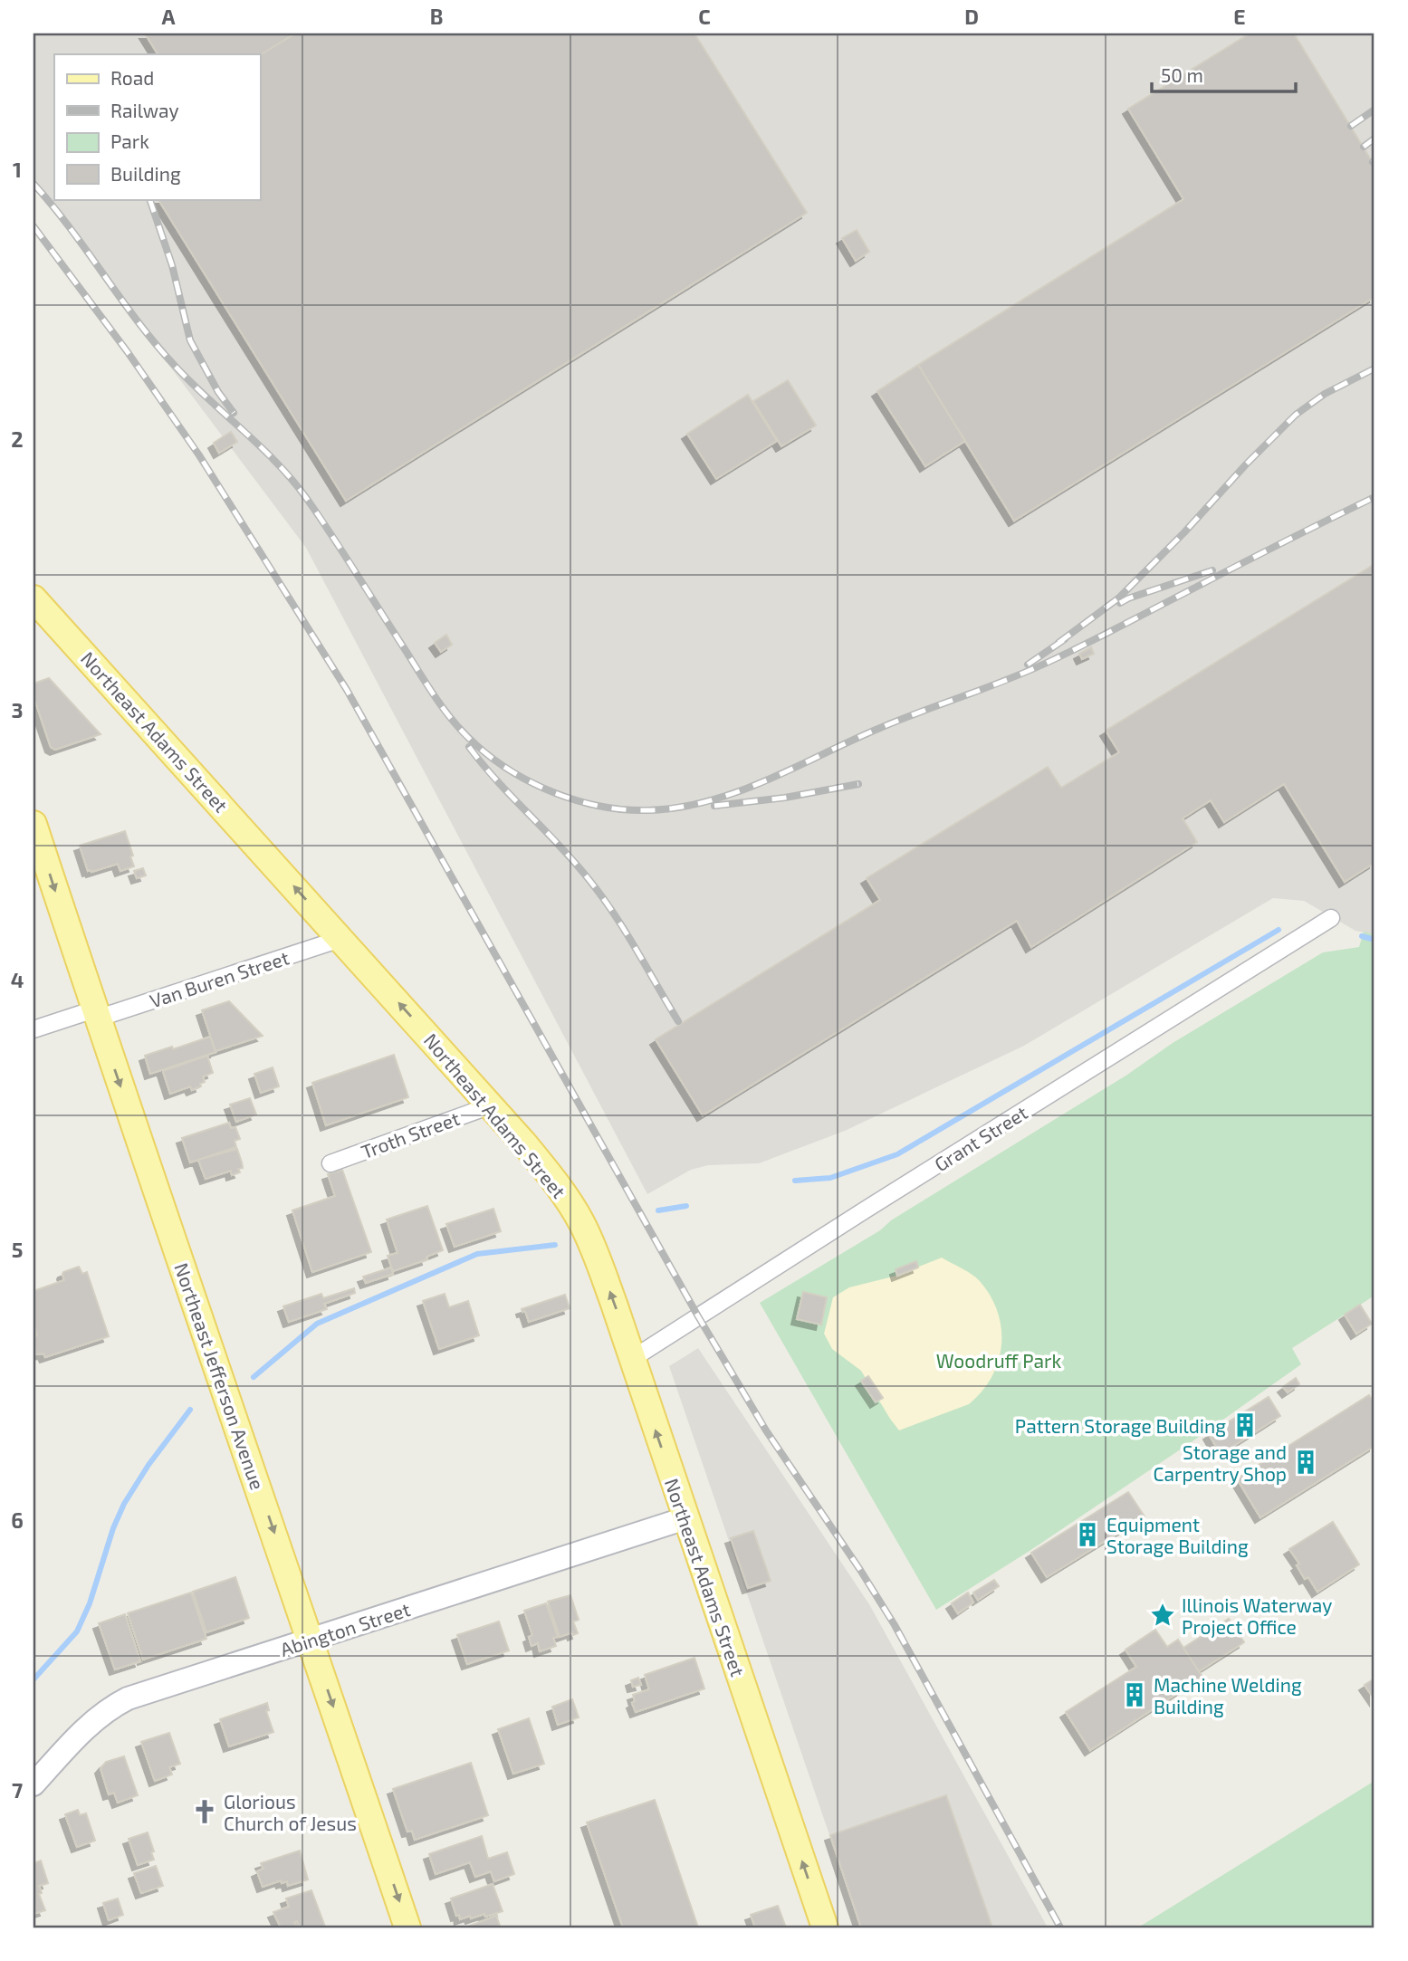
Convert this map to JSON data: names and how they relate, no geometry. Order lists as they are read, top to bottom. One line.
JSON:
{"streets":{"main road":["Northeast Adams Street","Northeast Jefferson Avenue"],"street":["Van Buren Street","Troth Street","Grant Street","Abington Street"]},"crossings":[["Northeast Adams Street","Van Buren Street"],["Northeast Adams Street","Troth Street"],["Northeast Adams Street","Grant Street"],["Northeast Adams Street","Abington Street"],["Van Buren Street","Northeast Jefferson Avenue"],["Northeast Jefferson Avenue","Abington Street"]],"one_way":["Northeast Adams Street","Northeast Jefferson Avenue"],"parks":["Woodruff Park"],"places":{"building":["Pattern Storage Building","Storage and Carpentry Shop","Equipment Storage Building","Machine Welding Building"],"place":["Illinois Waterway Project Office"],"church":["Glorious Church of Jesus"]},"legend":["Road","Railway","Park","Building"],"scale_bar":"50 m","grid":{"columns":["A","B","C","D","E"],"rows":["1","2","3","4","5","6","7"]}}
